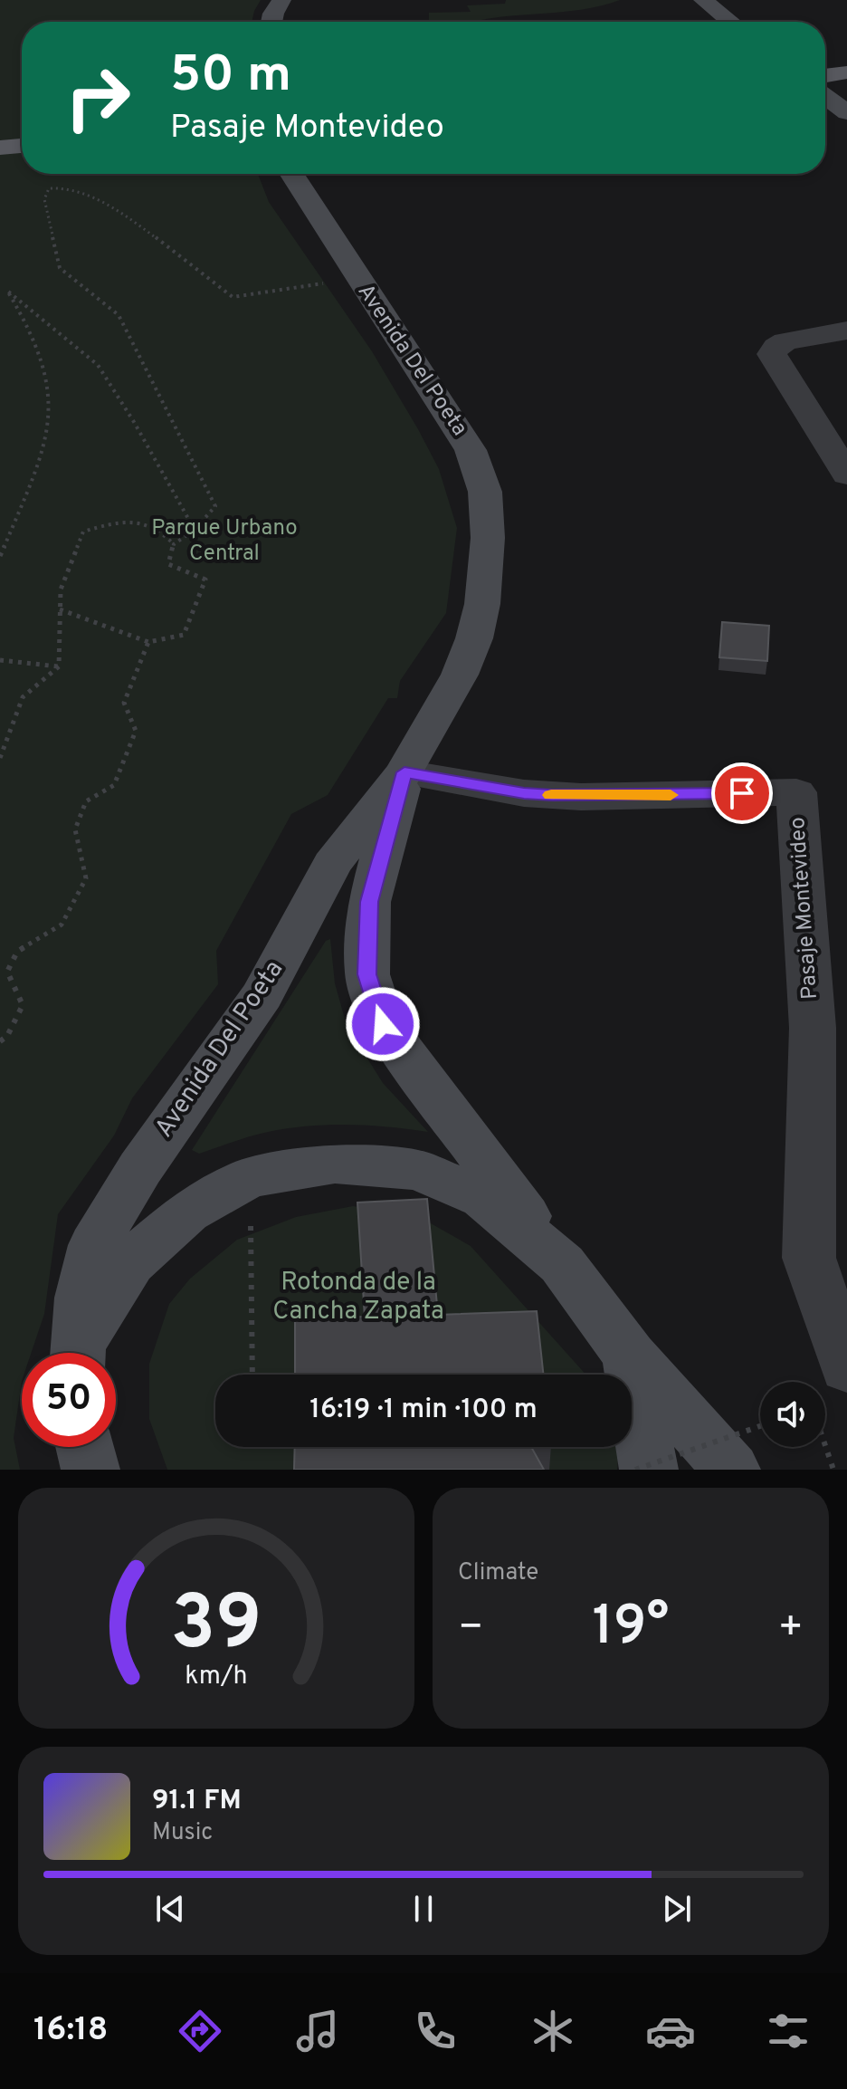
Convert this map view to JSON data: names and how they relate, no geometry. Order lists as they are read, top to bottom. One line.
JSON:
{"streets":{"main road":["Avenida Del Poeta"],"street":["Pasaje Montevideo"]},"crossings":[["Avenida Del Poeta","Pasaje Montevideo"]],"parks":["Parque Urbano Central","Rotonda de la Cancha Zapata"],"page":{"turn":["50 m","Pasaje Montevideo"],"limit":"50","trip":"16:19 · 1 min · 100 m","tile":"Climate","heat":["−","19°","+"],"song":["91.1 FM","Music"],"tabs":"16:18","gauge":["39","km/h"]}}
